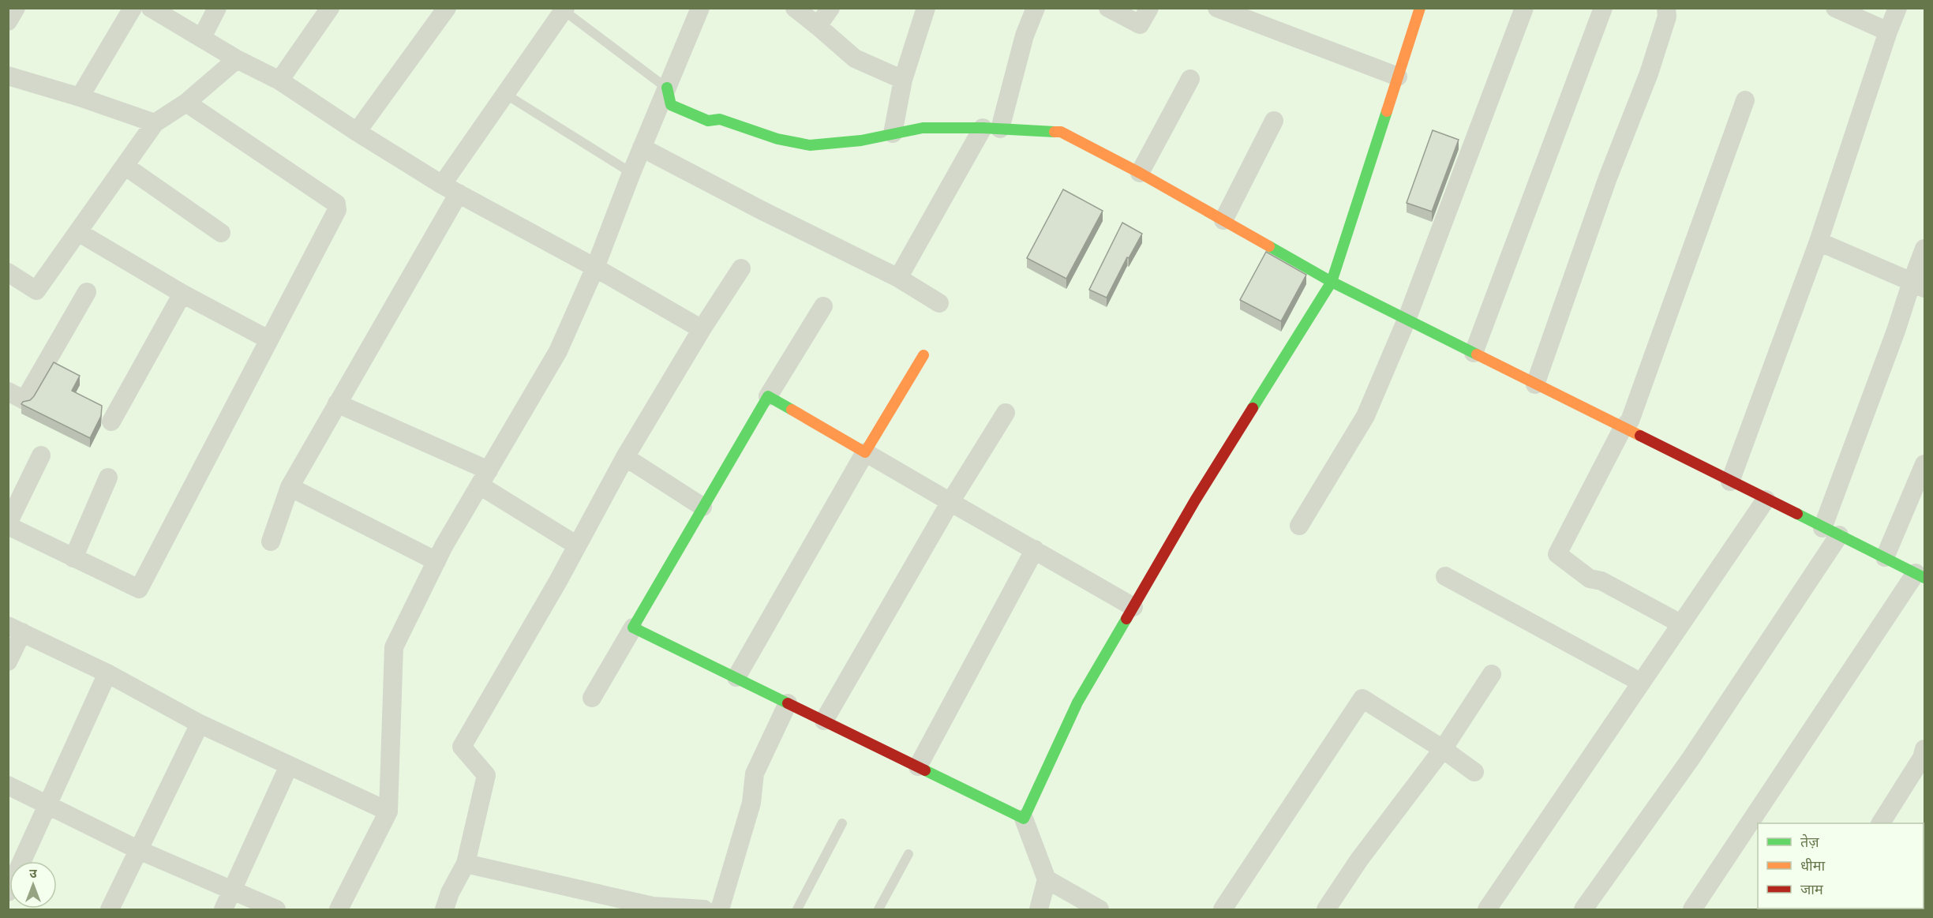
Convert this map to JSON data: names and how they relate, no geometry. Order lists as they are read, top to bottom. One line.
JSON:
{"legend":["तेज़","धीमा","जाम"],"north":"top"}
